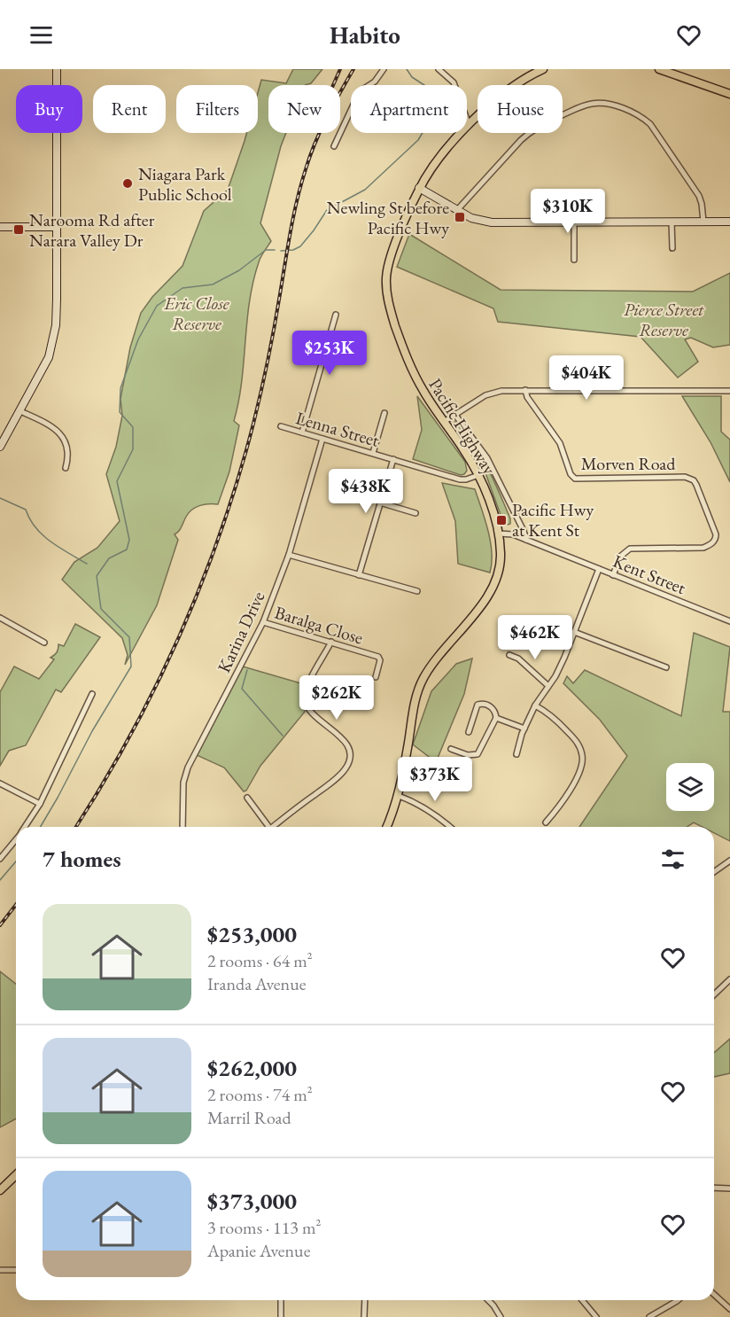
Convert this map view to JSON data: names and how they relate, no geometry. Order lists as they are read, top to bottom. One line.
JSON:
{"streets":{"main road":["Pacific Highway"],"street":["Lenna Street","Morven Road","Kent Street","Baralga Close","Karina Drive"]},"crossings":[["Pacific Highway","Lenna Street"],["Pacific Highway","Kent Street"],["Lenna Street","Karina Drive"],["Morven Road","Kent Street"],["Baralga Close","Karina Drive"]],"parks":["Eric Close Reserve","Pierce Street Reserve"],"places":{"other":["Niagara Park Public School"],"transit":["Newling St before Pacific Hwy","Narooma Rd after Narara Valley Dr","Pacific Hwy at Kent St"]},"page":{"header":"Habito","chip":["Buy","Rent","Filters","New","Apartment","House"],"price":["$310K","$253K","$404K","$438K","$462K","$262K","$373K"],"heading":"7 homes","list":[{"name":"$253,000","note":"2 rooms · 64 m² · Iranda Avenue"},{"name":"$262,000","note":"2 rooms · 74 m² · Marril Road"},{"name":"$373,000","note":"3 rooms · 113 m² · Apanie Avenue"}]}}
